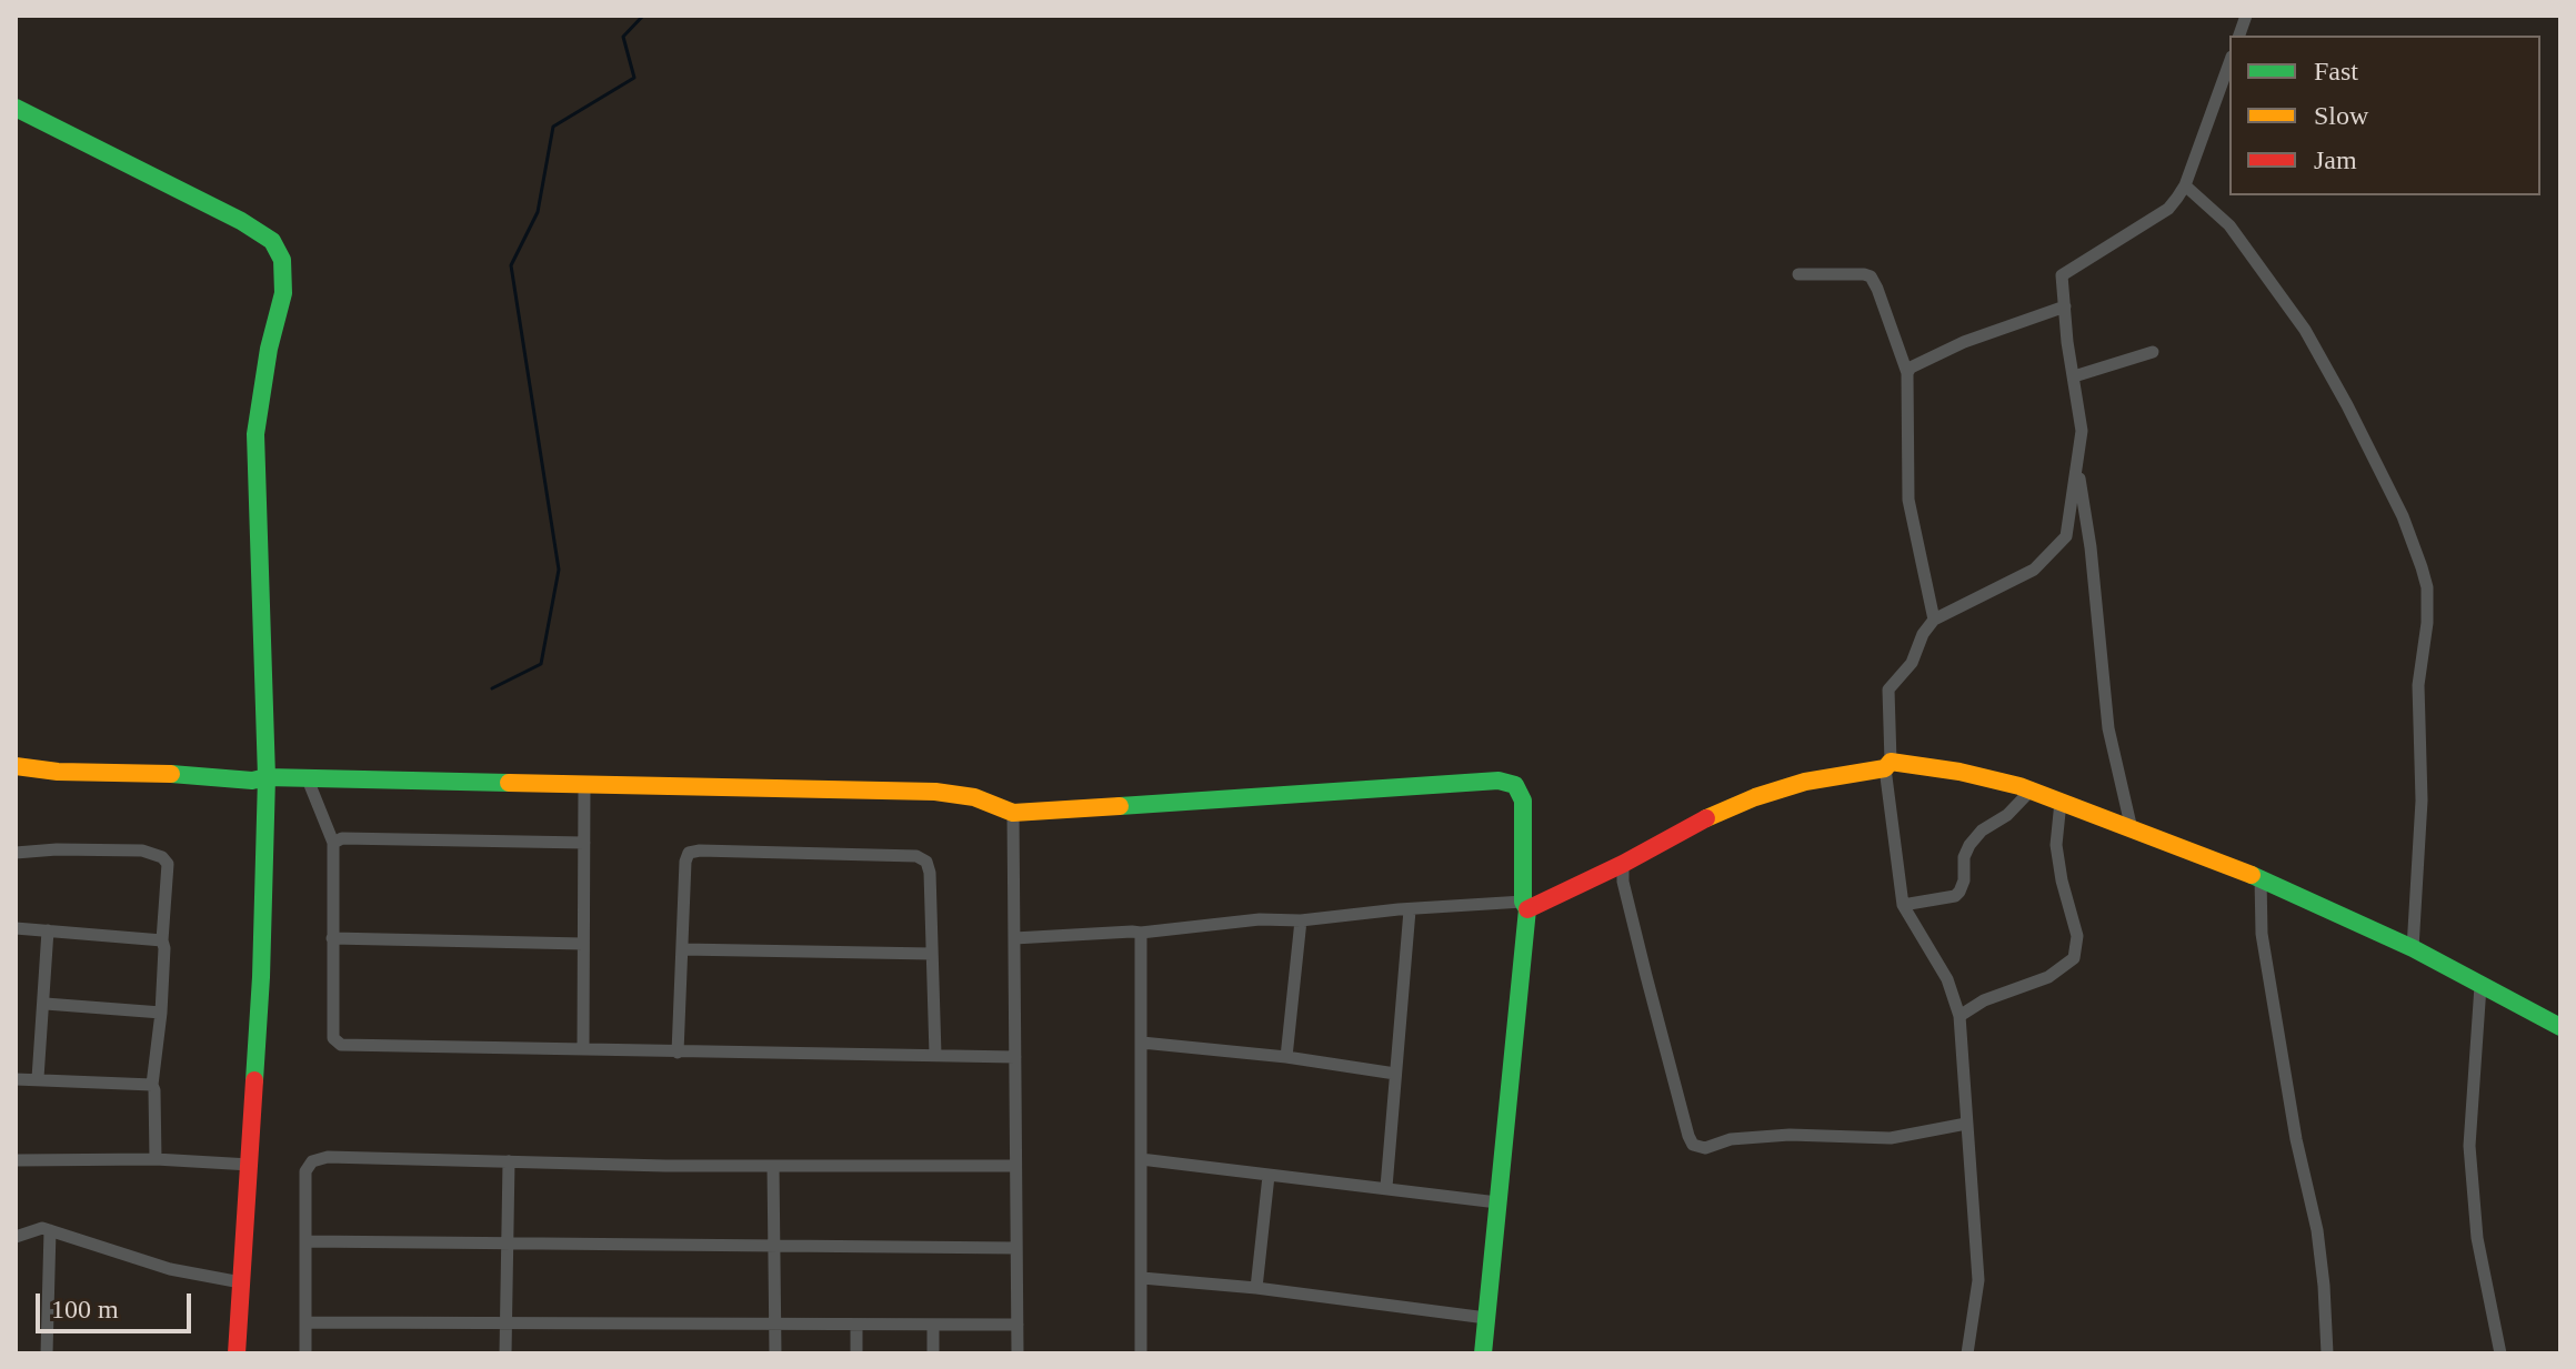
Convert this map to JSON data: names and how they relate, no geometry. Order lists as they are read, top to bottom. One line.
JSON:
{"legend":["Fast","Slow","Jam"],"scale_bar":"100 m"}
